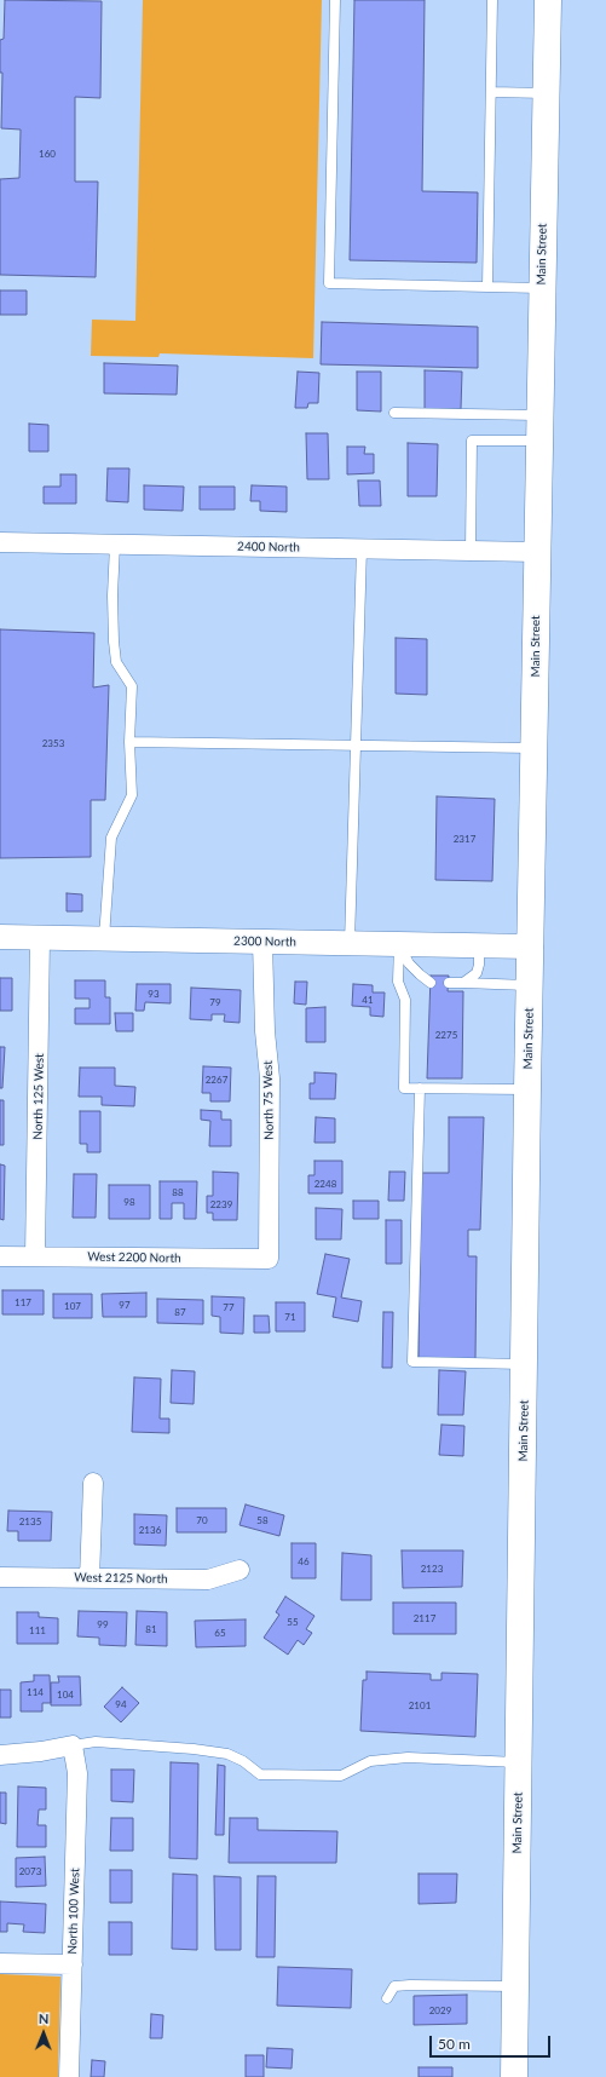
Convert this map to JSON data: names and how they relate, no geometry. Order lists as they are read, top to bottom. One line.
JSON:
{"streets":{"main road":["Main Street"],"street":["2400 North","2300 North","North 125 West","North 75 West","West 2200 North","West 2125 North","North 100 West"]},"crossings":[["Main Street","2400 North"],["Main Street","2300 North"],["2300 North","North 125 West"],["2300 North","North 75 West"],["North 125 West","West 2200 North"],["North 75 West","West 2200 North"]],"house_numbers":["160","2353","2317","93","41","79","2275","2267","2248","88","98","2239","117","97","107","77","87","71","70","58","2135","2136","46","2123","2117","55","99","81","111","65","114","104","94","2101","2073","2029"],"scale_bar":"50 m","north":"top"}
